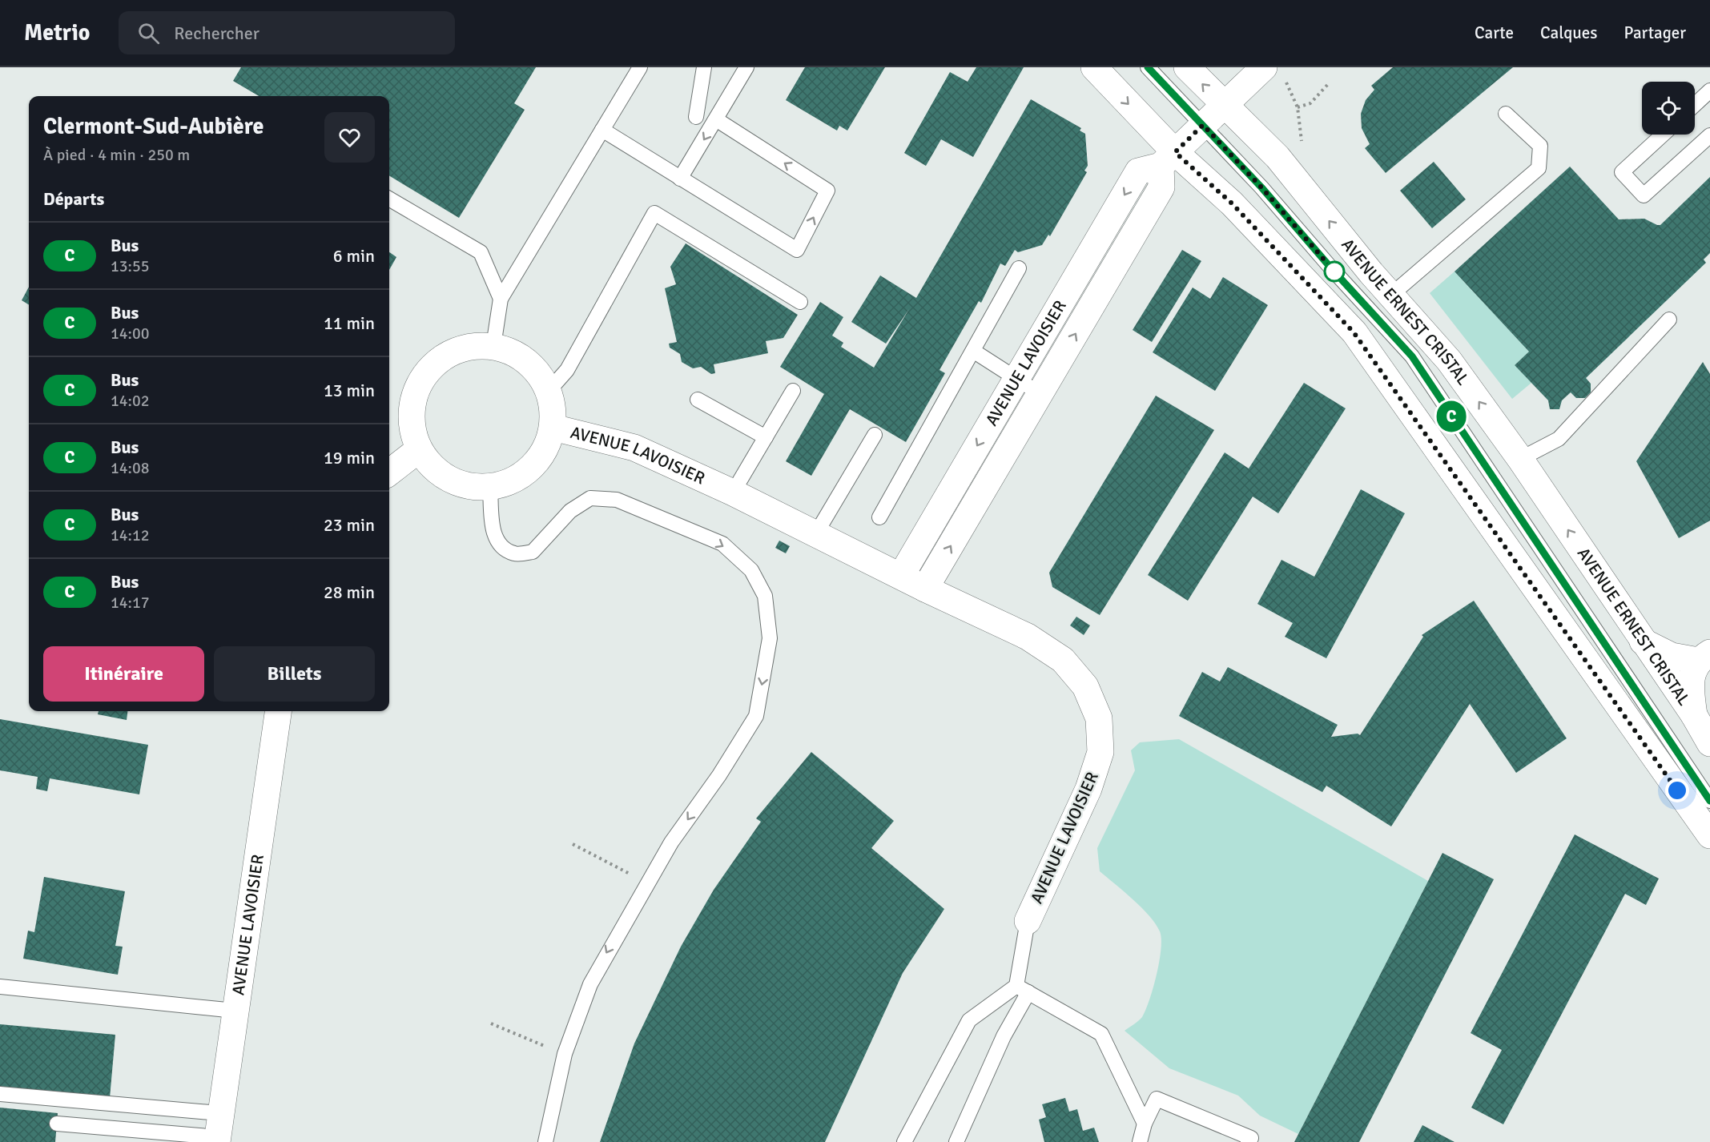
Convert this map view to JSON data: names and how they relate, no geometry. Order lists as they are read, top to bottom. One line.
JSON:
{"streets":{"street":["AVENUE ERNEST CRISTAL","AVENUE LAVOISIER"]},"lines":["bus line C"],"page":{"header":"Metrio","search":"Rechercher","nav":["Carte","Calques","Partager"],"on_map":"C","heading":[["Clermont-Sud-Aubière","À pied · 4 min · 250 m"],"Départs"],"list":[{"mark":"C","name":"Bus","note":"13:55","value":"6 min"},{"mark":"C","name":"Bus","note":"14:00","value":"11 min"},{"mark":"C","name":"Bus","note":"14:02","value":"13 min"},{"mark":"C","name":"Bus","note":"14:08","value":"19 min"},{"mark":"C","name":"Bus","note":"14:12","value":"23 min"},{"mark":"C","name":"Bus","note":"14:17","value":"28 min"}],"buttons":["Itinéraire","Billets"]}}
